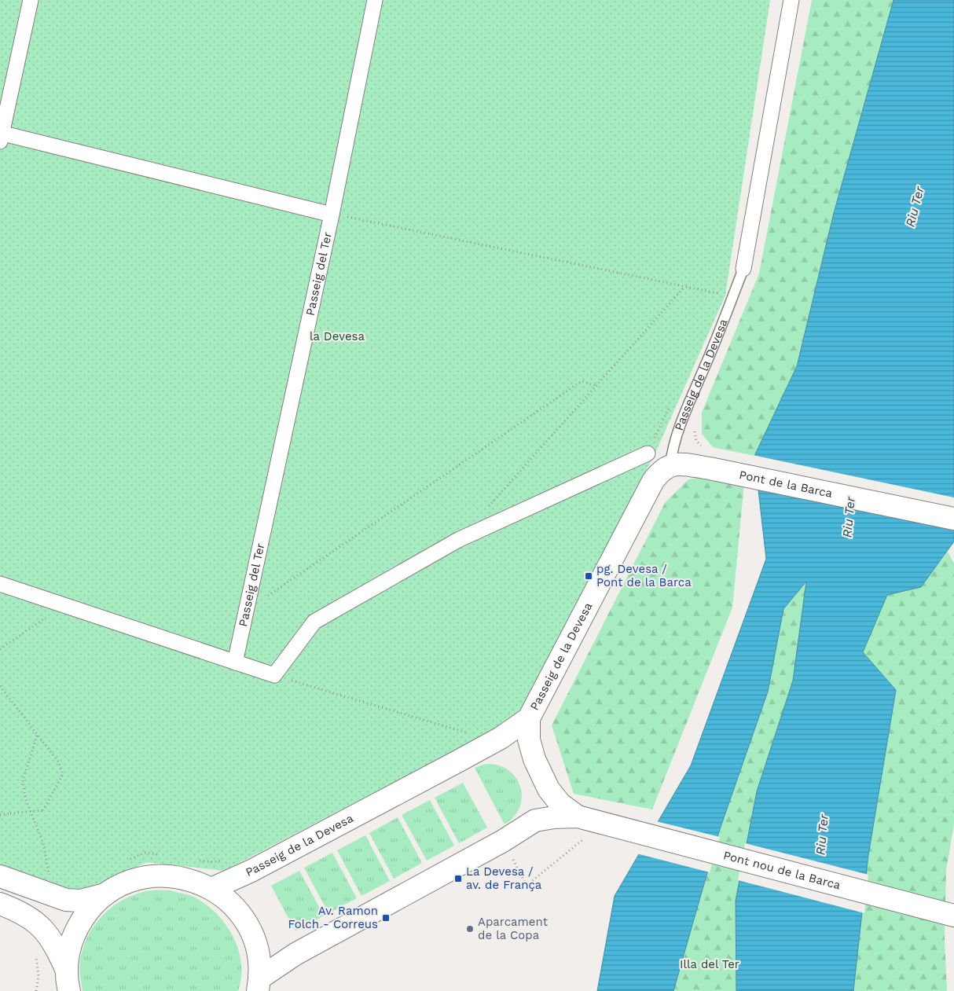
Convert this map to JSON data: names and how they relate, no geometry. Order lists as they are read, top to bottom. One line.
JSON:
{"streets":{"main road":["Passeig de la Devesa","Pont de la Barca","Pont nou de la Barca"],"street":["Passeig del Ter"]},"crossings":[["Passeig de la Devesa","Pont de la Barca"],["Passeig de la Devesa","Pont nou de la Barca"]],"water":["Riu Ter"],"parks":["la Devesa","Illa del Ter"],"places":{"transit":["pg. Devesa / Pont de la Barca","La Devesa / av. de França","Av. Ramon Folch - Correus"],"other":["Aparcament de la Copa"]}}
